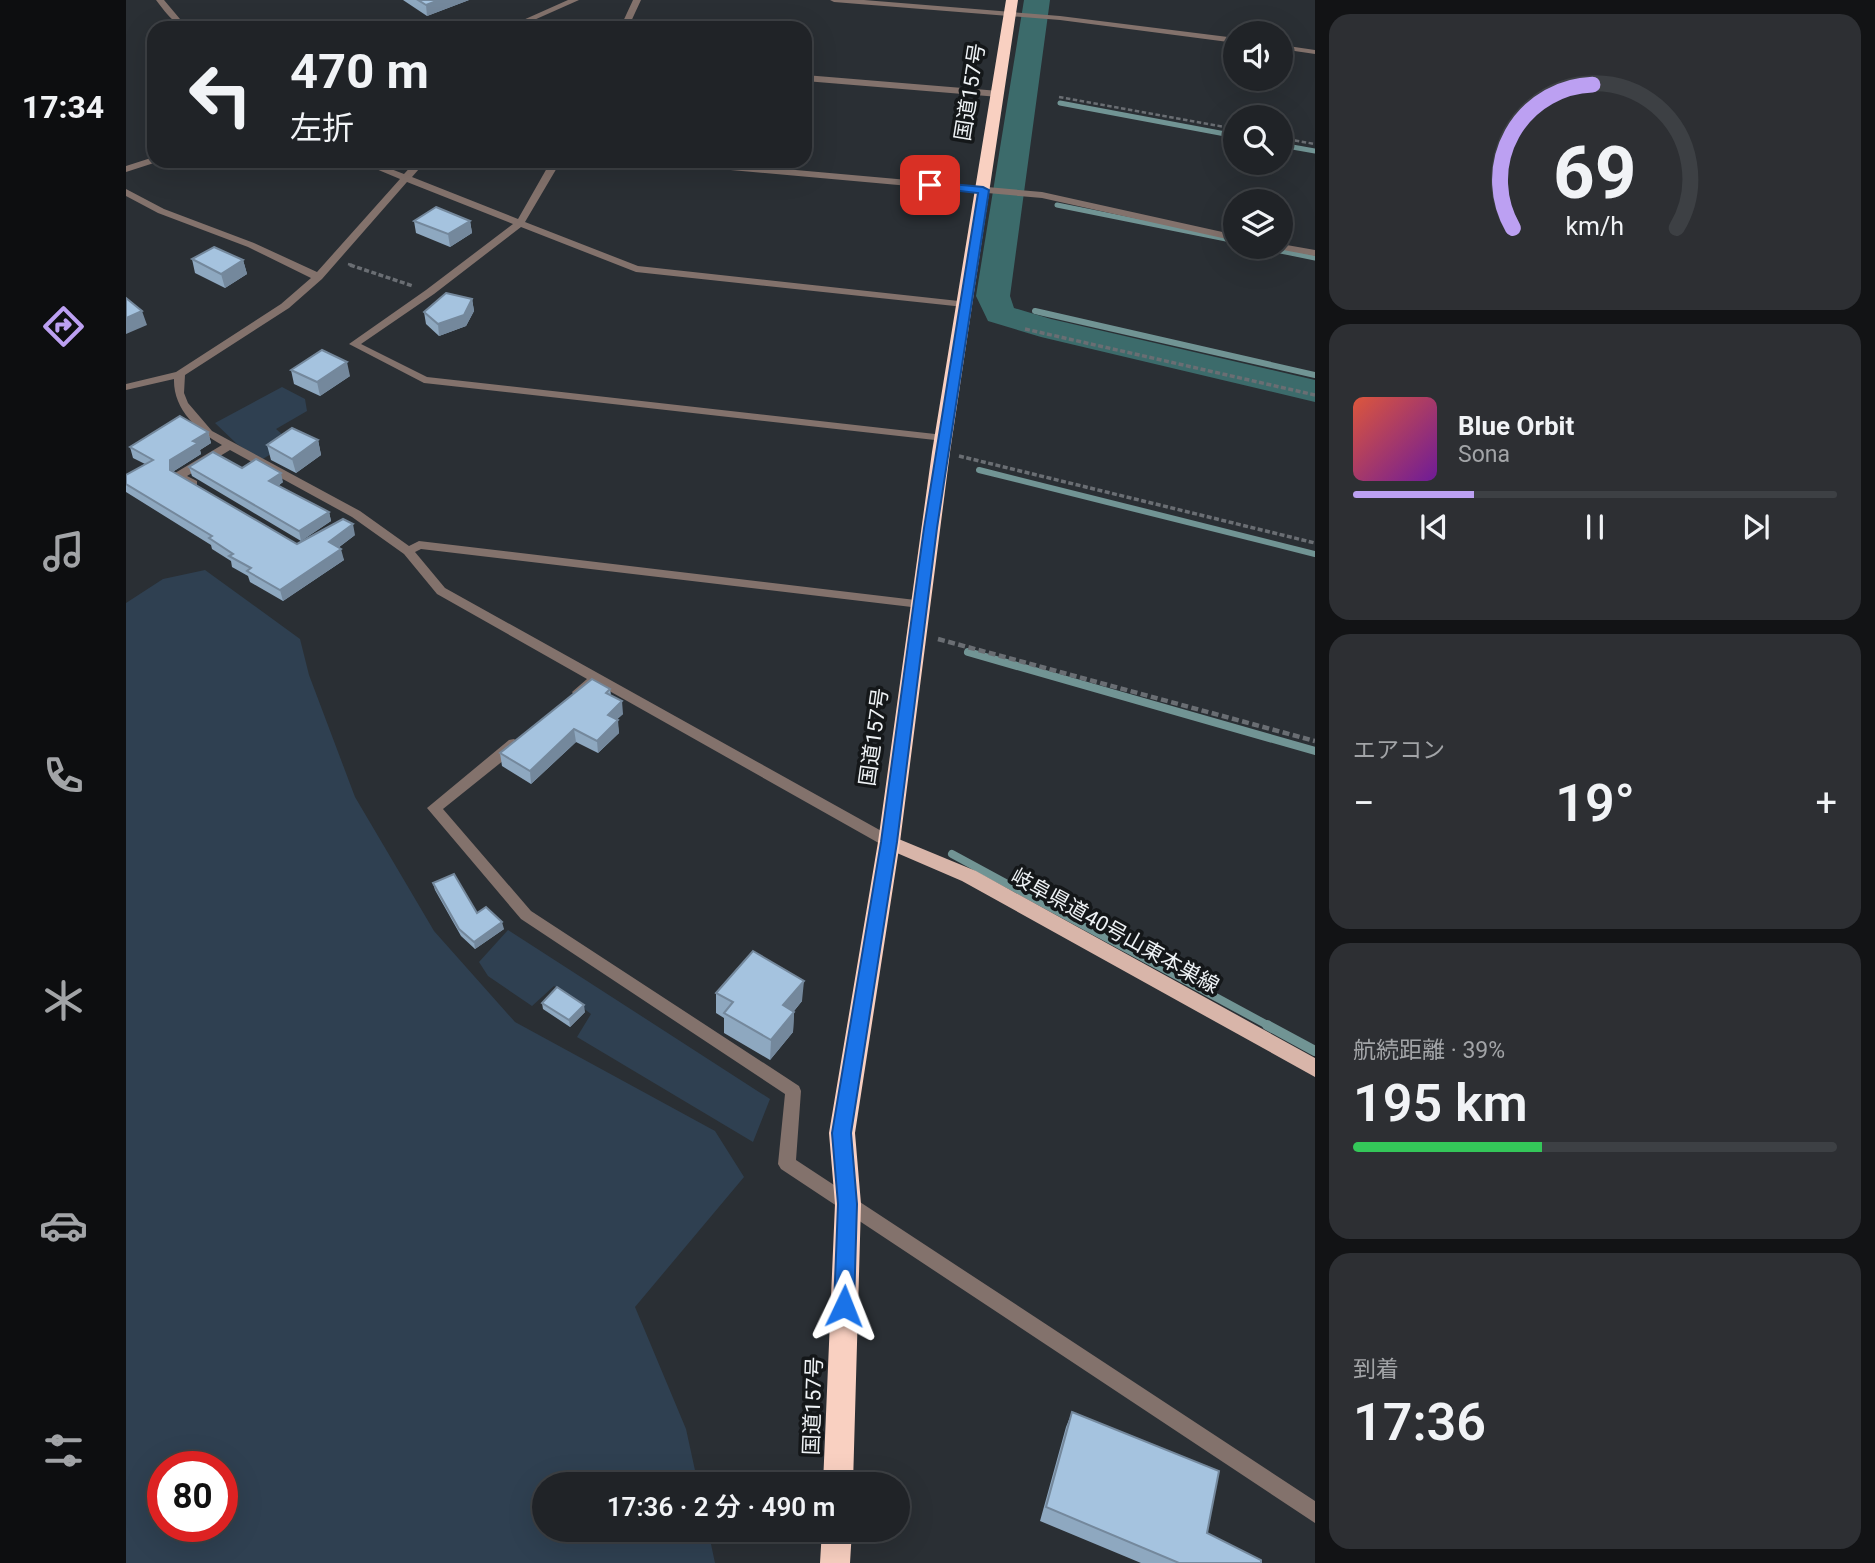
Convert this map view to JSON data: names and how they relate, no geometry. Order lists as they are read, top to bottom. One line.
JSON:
{"streets":{"highway":["国道157号"],"main road":["岐阜県道40号山東本巣線"]},"crossings":[["国道157号","岐阜県道40号山東本巣線"]],"page":{"tabs":"17:34","turn":["470 m","左折"],"song":["Blue Orbit","Sona"],"tile":["エアコン",["航続距離 · 39%","195 km"],["到着","17:36"]],"heat":["−","19°","+"],"limit":"80","trip":"17:36 · 2 分 · 490 m","gauge":["69","km/h"]}}
